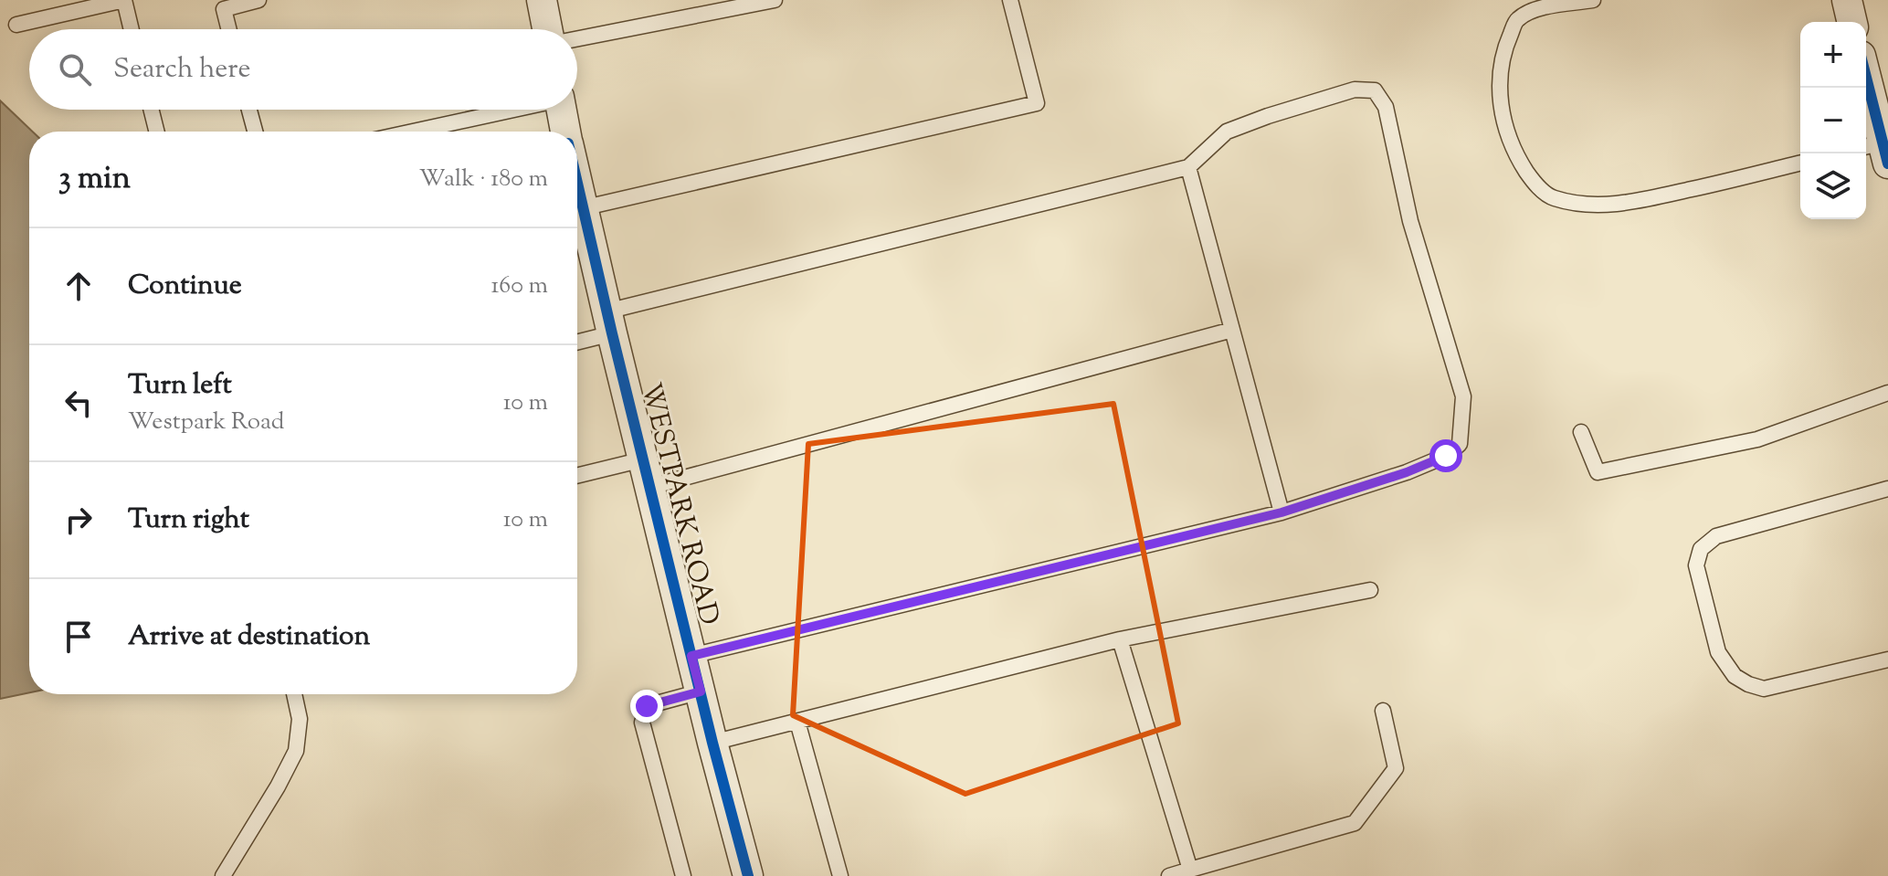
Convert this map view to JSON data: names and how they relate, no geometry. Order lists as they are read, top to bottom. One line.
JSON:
{"streets":{"street":["WESTPARK ROAD"]},"page":{"map_buttons":["+","−"],"search":"Search here","heading":["3 min","Walk · 180 m"],"list":[["Continue","160 m"],["Turn left","Westpark Road","10 m"],["Turn right","10 m"],"Arrive at destination"]}}
